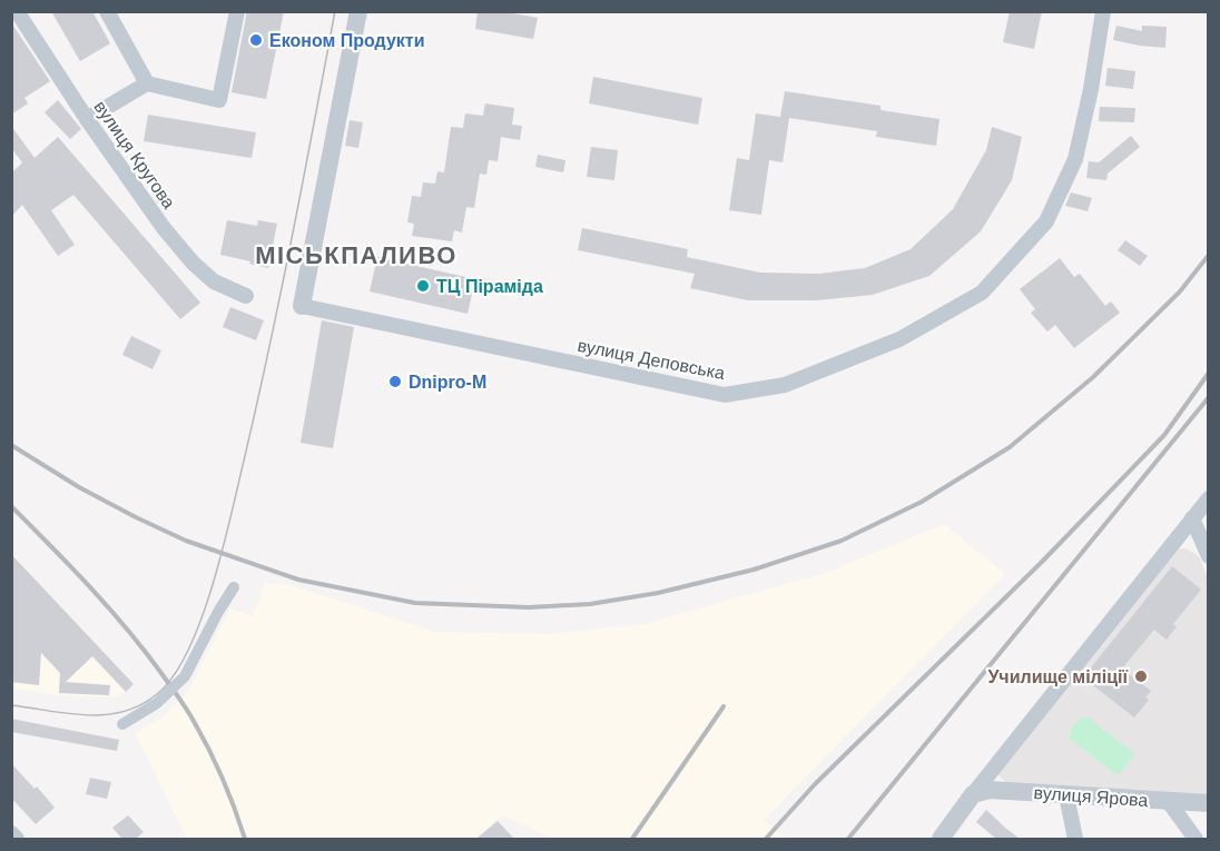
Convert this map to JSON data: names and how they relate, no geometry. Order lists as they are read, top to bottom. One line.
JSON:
{"streets":{"street":["вулиця Кругова","вулиця Деповська","вулиця Ярова"]},"districts":["МІСЬКПАЛИВО"],"places":["Економ Продукти","ТЦ Піраміда","Dnipro-M","Училище міліції"]}
